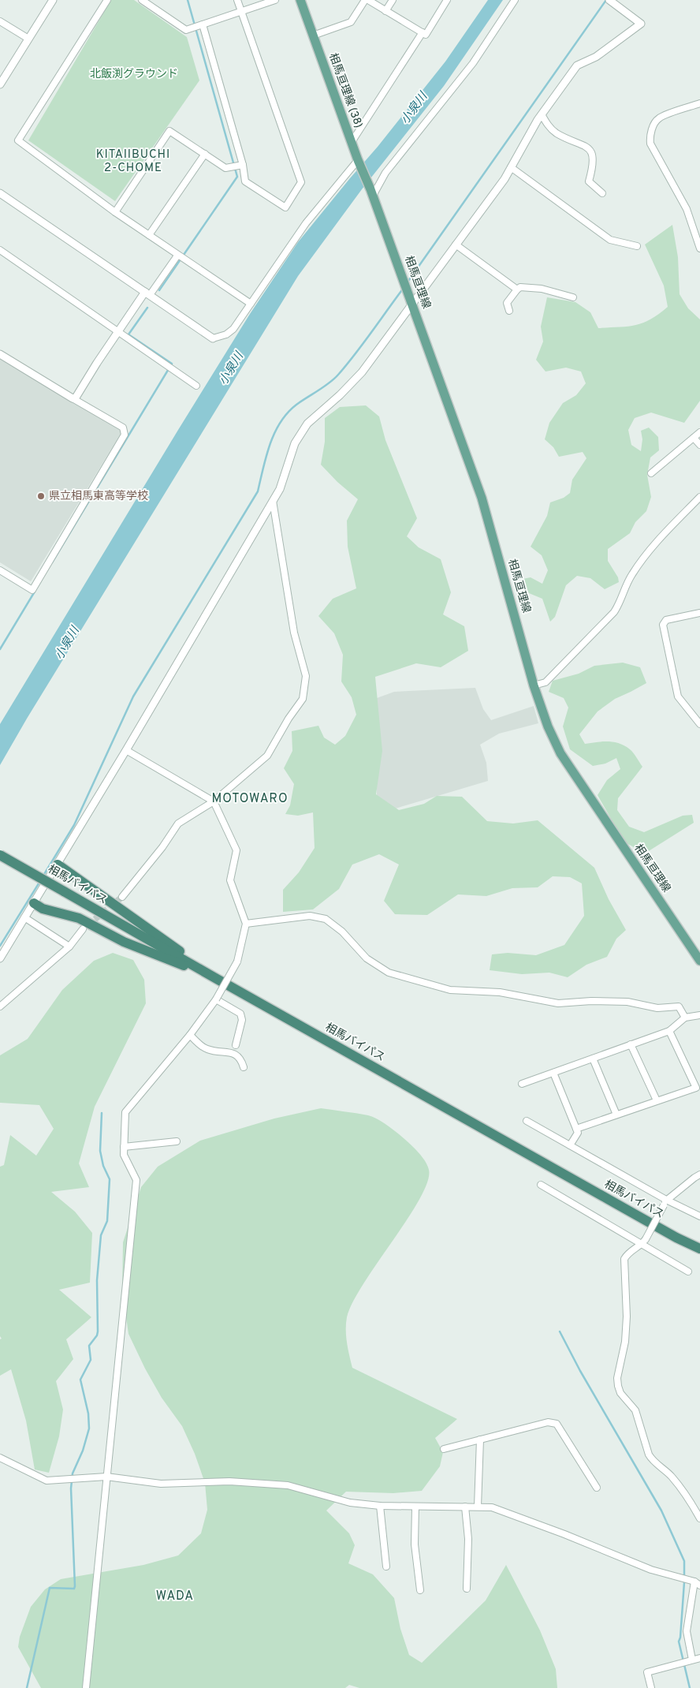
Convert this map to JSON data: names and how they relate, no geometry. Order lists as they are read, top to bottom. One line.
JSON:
{"streets":{"highway":["相馬バイパス"],"main road":["相馬亘理線 (38)","相馬亘理線"]},"crossings":[["相馬亘理線 (38)","相馬亘理線"]],"districts":["KITAIIBUCHI 2-CHOME","MOTOWARO","WADA"],"water":["小泉川"],"parks":["北飯渕グラウンド"],"places":["県立相馬東高等学校"]}
